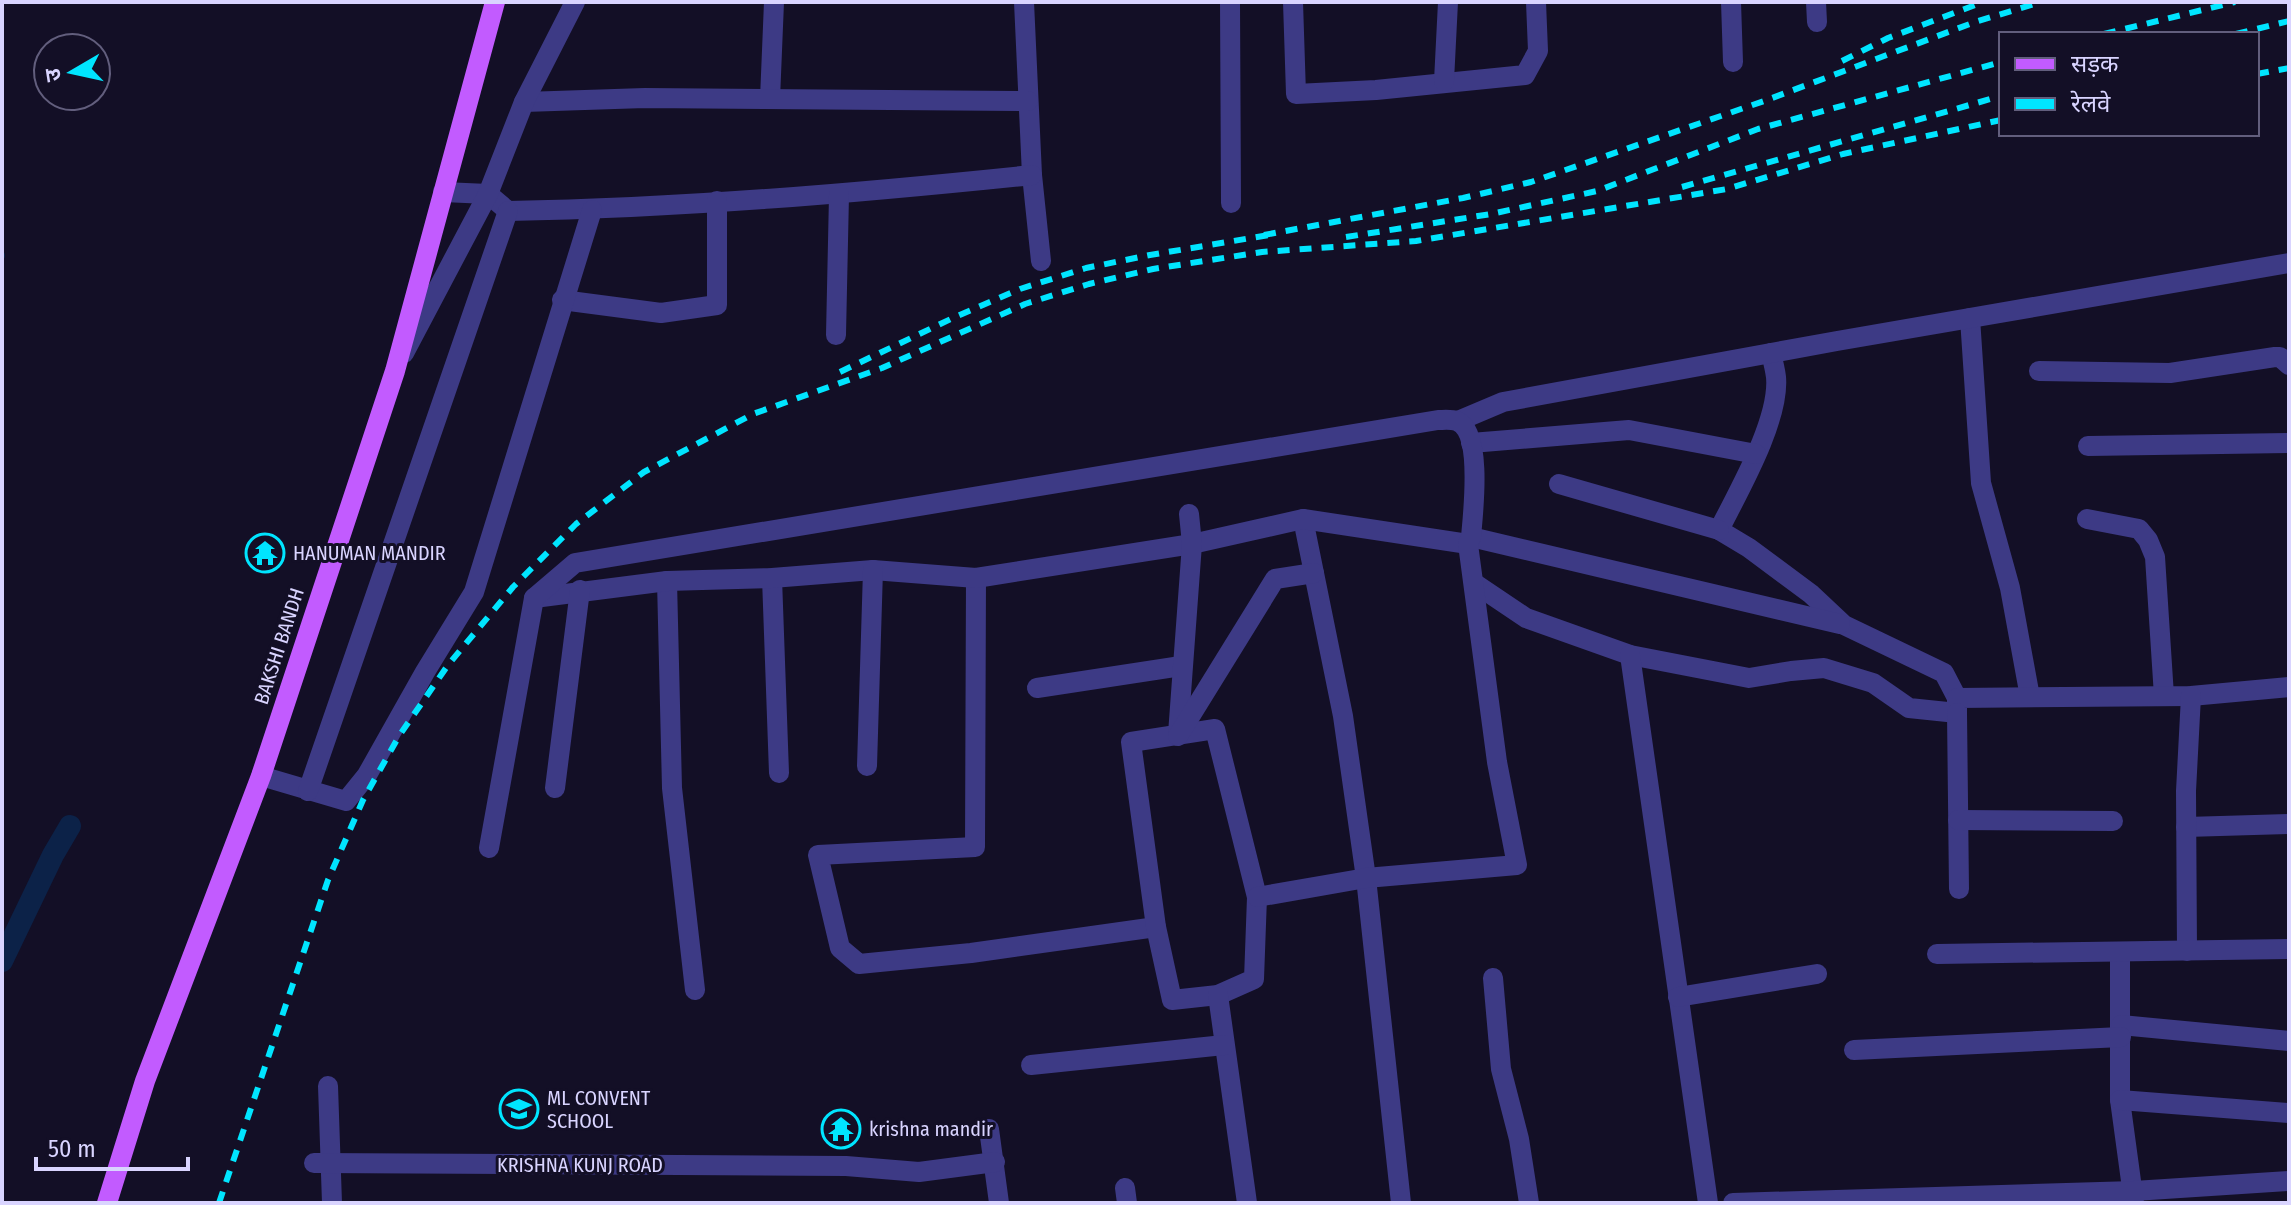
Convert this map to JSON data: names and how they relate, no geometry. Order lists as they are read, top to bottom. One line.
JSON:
{"streets":{"main road":["BAKSHI BANDH"],"street":["KRISHNA KUNJ ROAD"]},"places":{"temple":["HANUMAN MANDIR","krishna mandir"],"school or university":["ML CONVENT SCHOOL"]},"legend":["सड़क","रेलवे"],"scale_bar":"50 m","north":"left"}
